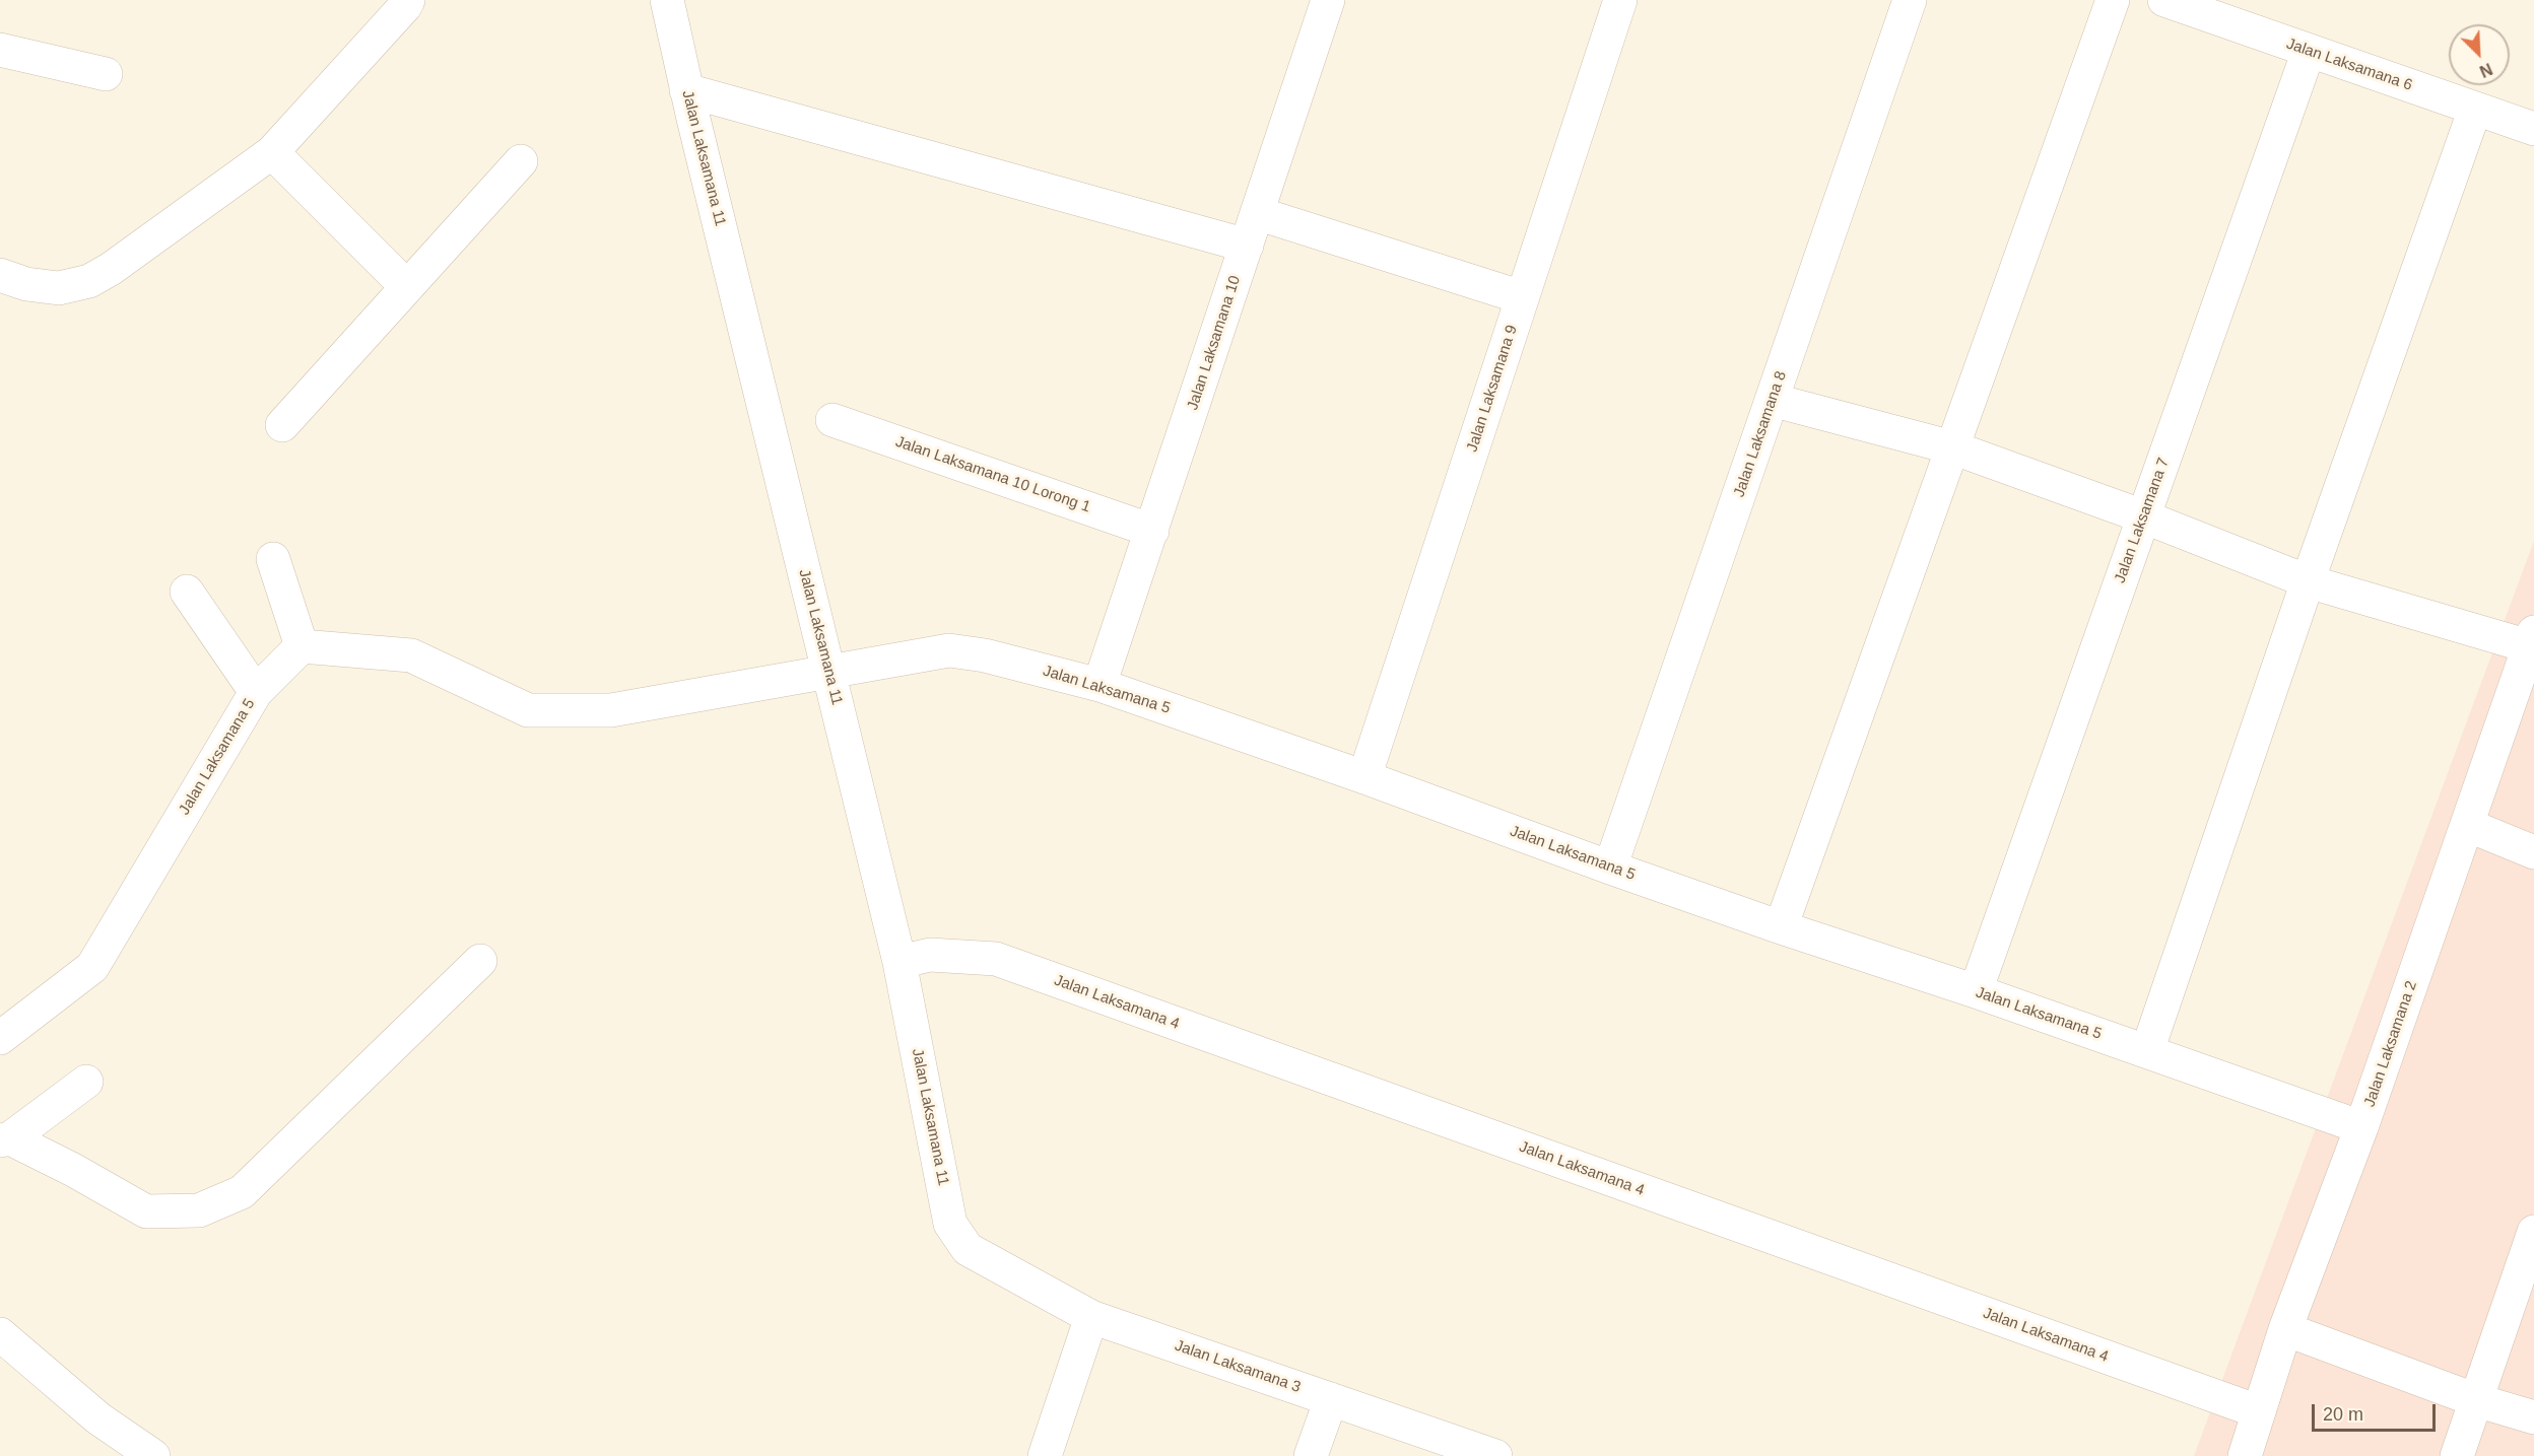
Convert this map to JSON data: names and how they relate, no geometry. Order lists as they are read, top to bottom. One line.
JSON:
{"streets":{"street":["Jalan Laksamana 6","Jalan Laksamana 11","Jalan Laksamana 10","Jalan Laksamana 9","Jalan Laksamana 8","Jalan Laksamana 10 Lorong 1","Jalan Laksamana 7","Jalan Laksamana 5","Jalan Laksamana 4","Jalan Laksamana 2","Jalan Laksamana 3"]},"crossings":[["Jalan Laksamana 6","Jalan Laksamana 7"],["Jalan Laksamana 11","Jalan Laksamana 5"],["Jalan Laksamana 11","Jalan Laksamana 4"],["Jalan Laksamana 11","Jalan Laksamana 3"],["Jalan Laksamana 10","Jalan Laksamana 10 Lorong 1"],["Jalan Laksamana 10","Jalan Laksamana 5"],["Jalan Laksamana 9","Jalan Laksamana 5"],["Jalan Laksamana 8","Jalan Laksamana 5"],["Jalan Laksamana 7","Jalan Laksamana 5"],["Jalan Laksamana 5","Jalan Laksamana 2"],["Jalan Laksamana 4","Jalan Laksamana 2"]],"scale_bar":"20 m","north":"bottom right"}
